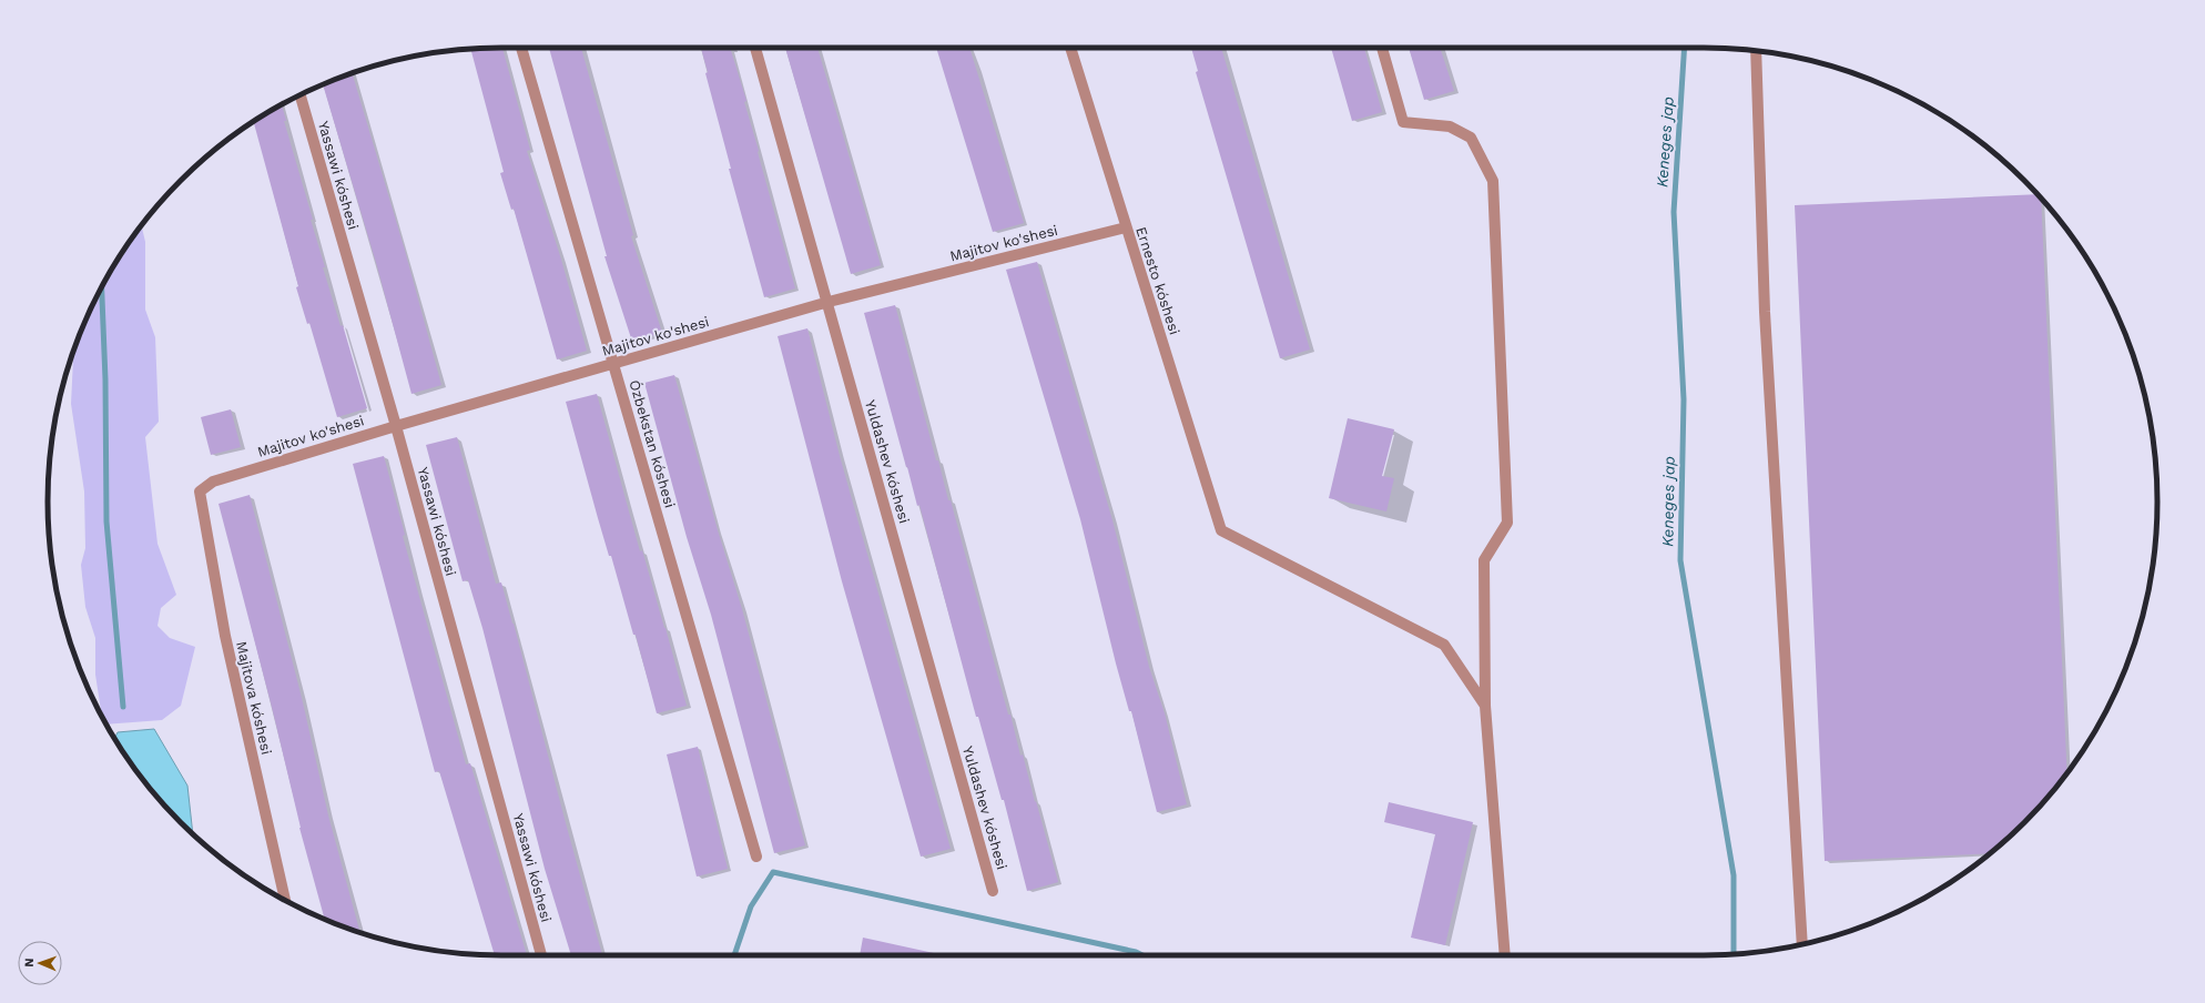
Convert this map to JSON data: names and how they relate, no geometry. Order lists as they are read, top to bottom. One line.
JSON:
{"streets":{"street":["Yassawi kóshesi","Majitov ko'shesi","Ernesto kóshesi","Ózbekstan kóshesi","Yuldashev kóshesi","Majitova kóshesi"]},"crossings":[["Yassawi kóshesi","Majitov ko'shesi"],["Majitov ko'shesi","Ernesto kóshesi"],["Majitov ko'shesi","Ózbekstan kóshesi"],["Majitov ko'shesi","Yuldashev kóshesi"],["Majitov ko'shesi","Majitova kóshesi"]],"water":["Keneges jap"],"north":"left"}
